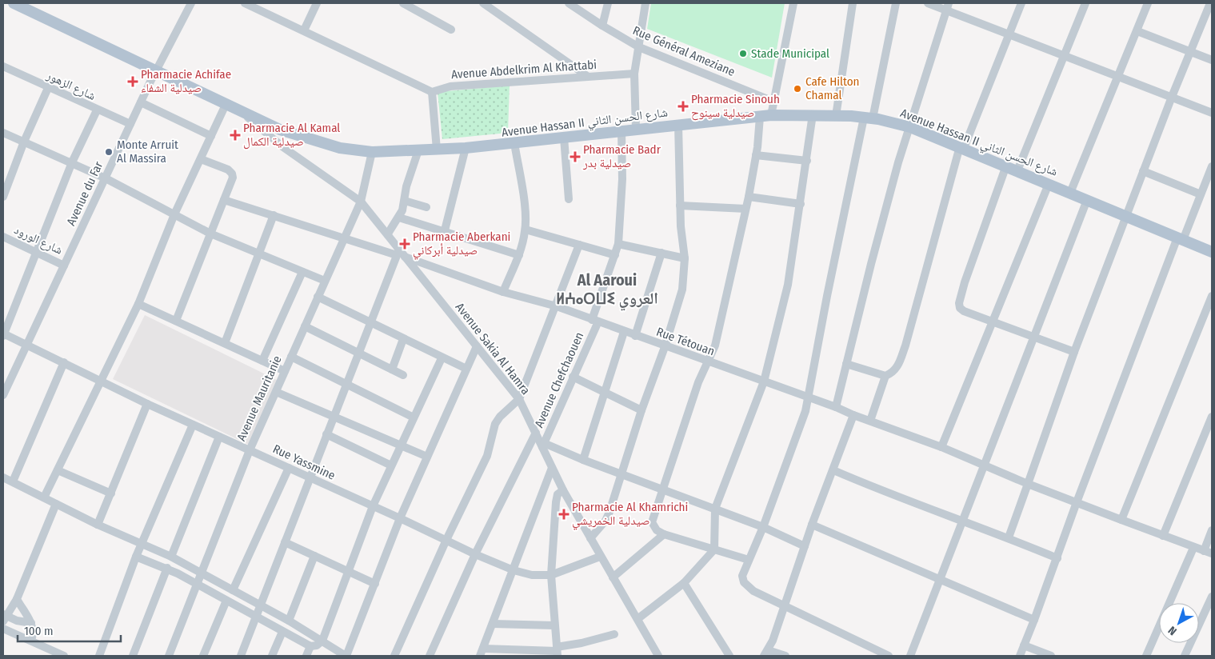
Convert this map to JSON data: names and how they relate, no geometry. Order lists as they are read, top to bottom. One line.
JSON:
{"streets":{"main road":["Avenue Hassan II شارع الحسن الثاني"],"street":["Rue Général Ameziane","Avenue Abdelkrim Al Khattabi","شارع الزهور","Avenue du Far","شارع الورود","Rue Tétouan","Avenue Sakia Al Hamra","Avenue Chefchaouen","Avenue Mauritanie","Rue Yassmine"]},"crossings":[["شارع الزهور","Avenue du Far"],["Avenue Hassan II شارع الحسن الثاني","Avenue du Far"],["Avenue Hassan II شارع الحسن الثاني","Avenue Sakia Al Hamra"],["Avenue Hassan II شارع الحسن الثاني","Avenue Chefchaouen"],["Avenue Hassan II شارع الحسن الثاني","Avenue Mauritanie"],["Avenue du Far","شارع الورود"],["Avenue du Far","Rue Yassmine"],["Rue Tétouan","Avenue Chefchaouen"],["Avenue Sakia Al Hamra","Avenue Chefchaouen"],["Avenue Sakia Al Hamra","Avenue Mauritanie"],["Avenue Sakia Al Hamra","Rue Yassmine"],["Avenue Mauritanie","Rue Yassmine"]],"districts":["Al Aaroui ⵍⵄⴰⵔⵡⵉ العروي"],"places":{"other":["Stade Municipal","Cafe Hilton Chamal","Monte Arruit Al Massira"],"health":["Pharmacie Achifae صيدلية الشفاء","Pharmacie Sinouh صيدلية سينوح","Pharmacie Al Kamal صيدلية الكمال","Pharmacie Badr صيدلية بدر","Pharmacie Aberkani صيدلية أبركاني","Pharmacie Al Khamrichi صيدلية الخمريشي"]},"scale_bar":"100 m","north":"bottom left"}
